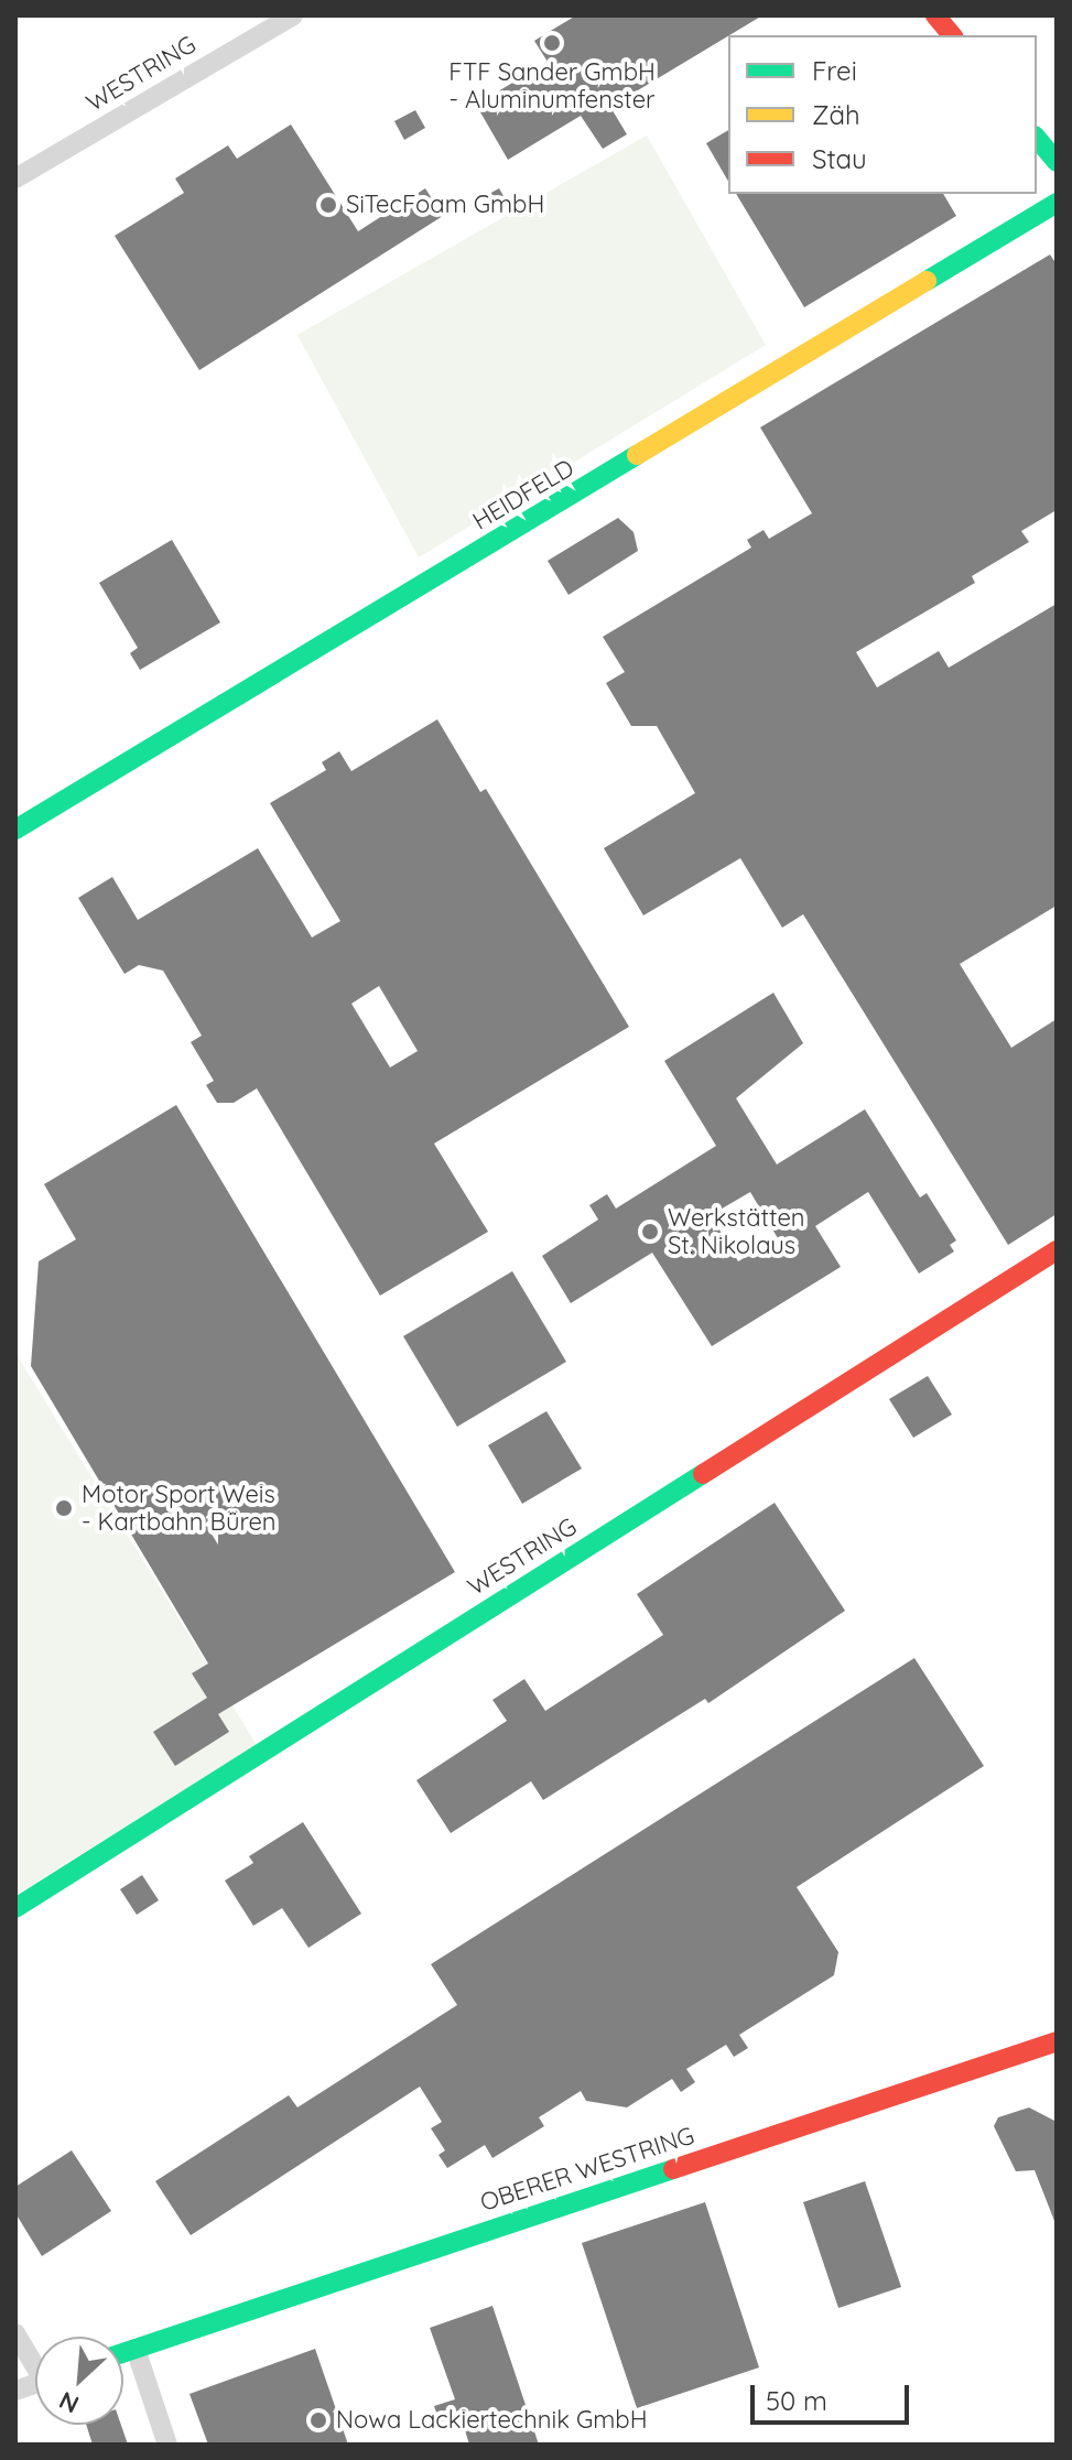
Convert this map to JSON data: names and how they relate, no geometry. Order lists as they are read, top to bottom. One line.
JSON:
{"streets":{"street":["WESTRING","HEIDFELD","OBERER WESTRING"]},"places":["FTF Sander GmbH - Aluminumfenster","SiTecFoam GmbH","Werkstätten St. Nikolaus","Motor Sport Weis - Kartbahn Büren","Nowa Lackiertechnik GmbH"],"legend":["Frei","Zäh","Stau"],"scale_bar":"50 m","north":"bottom left"}
